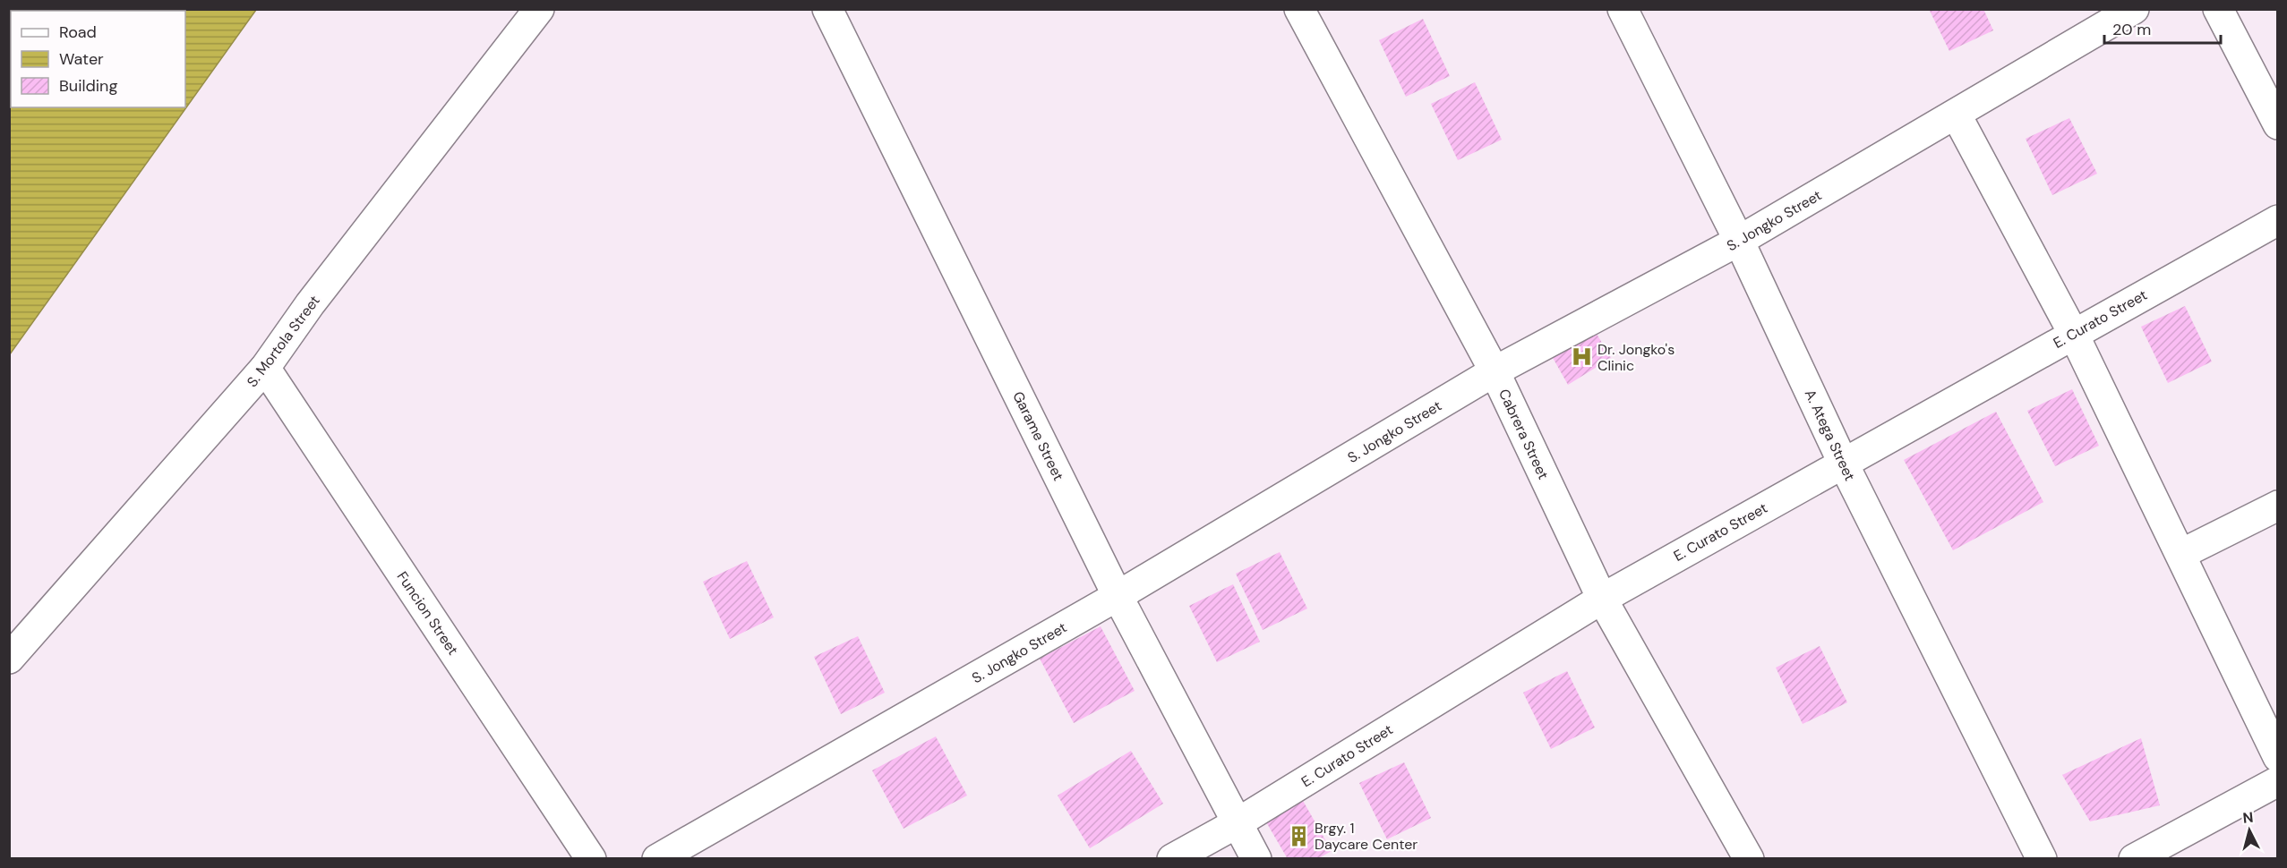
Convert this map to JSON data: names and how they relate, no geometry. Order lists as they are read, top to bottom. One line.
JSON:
{"streets":{"street":["S. Jongko Street","E. Curato Street","S. Mortola Street","Cabrera Street","A. Atega Street","Garame Street","Funcion Street"]},"crossings":[["S. Jongko Street","Cabrera Street"],["S. Jongko Street","A. Atega Street"],["S. Jongko Street","Garame Street"],["E. Curato Street","Cabrera Street"],["E. Curato Street","A. Atega Street"],["E. Curato Street","Garame Street"],["S. Mortola Street","Funcion Street"]],"places":{"hospital":["Dr. Jongko's Clinic"],"building":["Brgy. 1 Daycare Center"]},"legend":["Road","Water","Building"],"scale_bar":"20 m","north":"top"}
